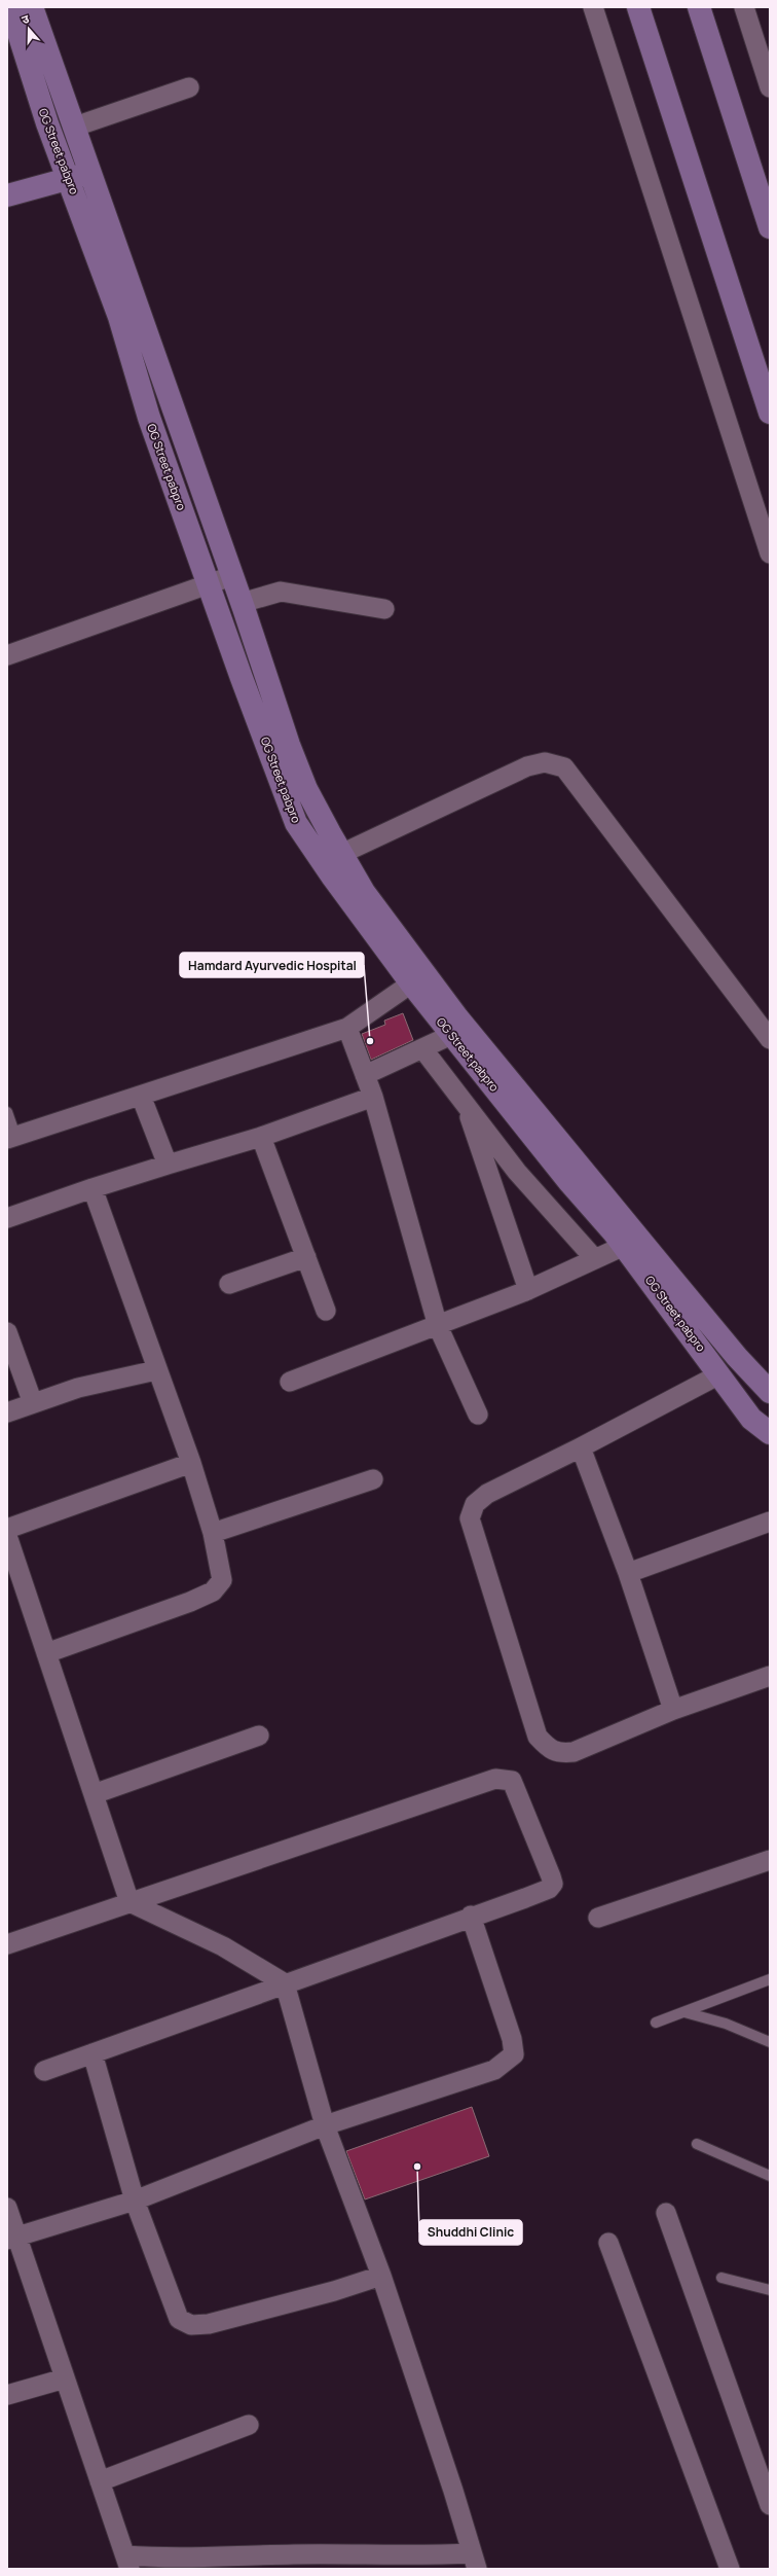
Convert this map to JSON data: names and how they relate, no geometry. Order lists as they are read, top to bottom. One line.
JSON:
{"streets":{"street":["OG Street pabpro"]},"places":["Hamdard Ayurvedic Hospital","Shuddhi Clinic"],"north":"top"}
